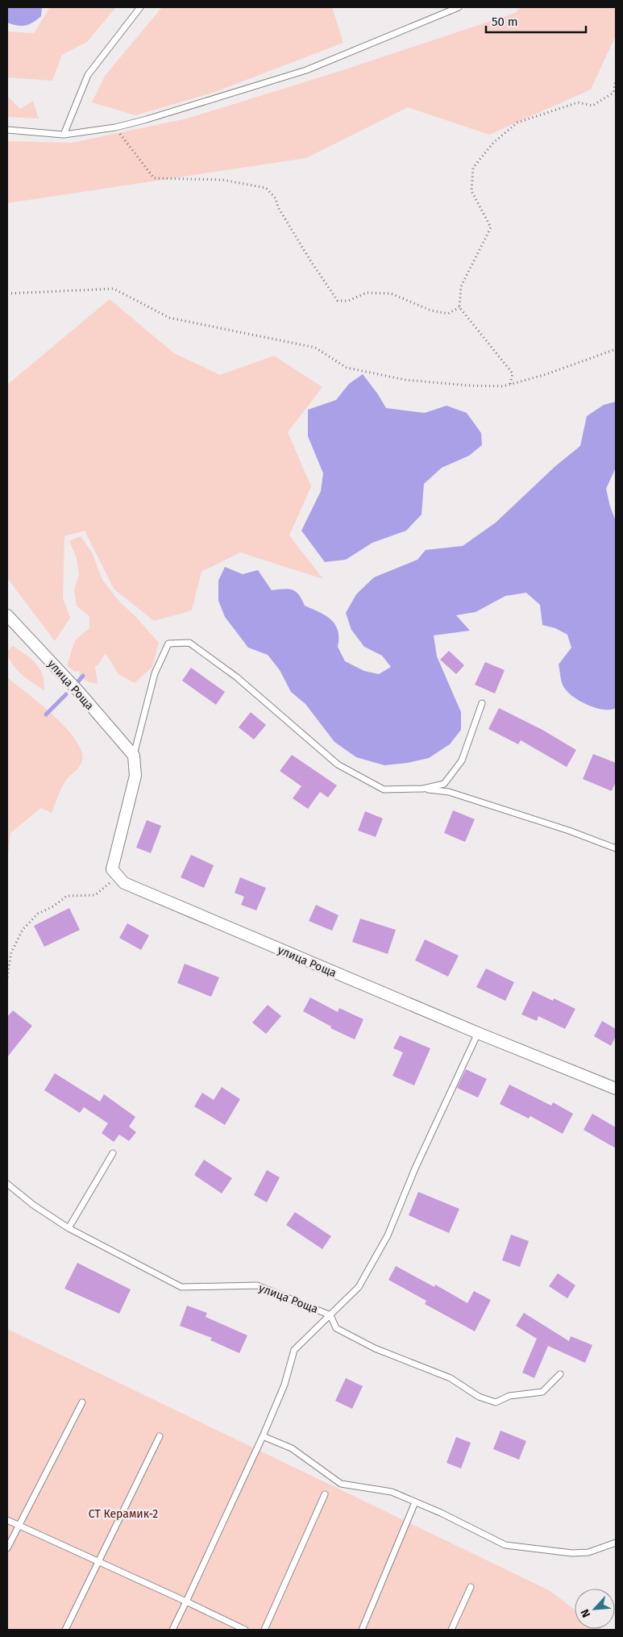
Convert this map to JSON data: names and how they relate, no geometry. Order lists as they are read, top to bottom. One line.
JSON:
{"streets":{"street":["улица Роща"]},"parks":["СТ Керамик-2"],"scale_bar":"50 m","north":"bottom left"}
